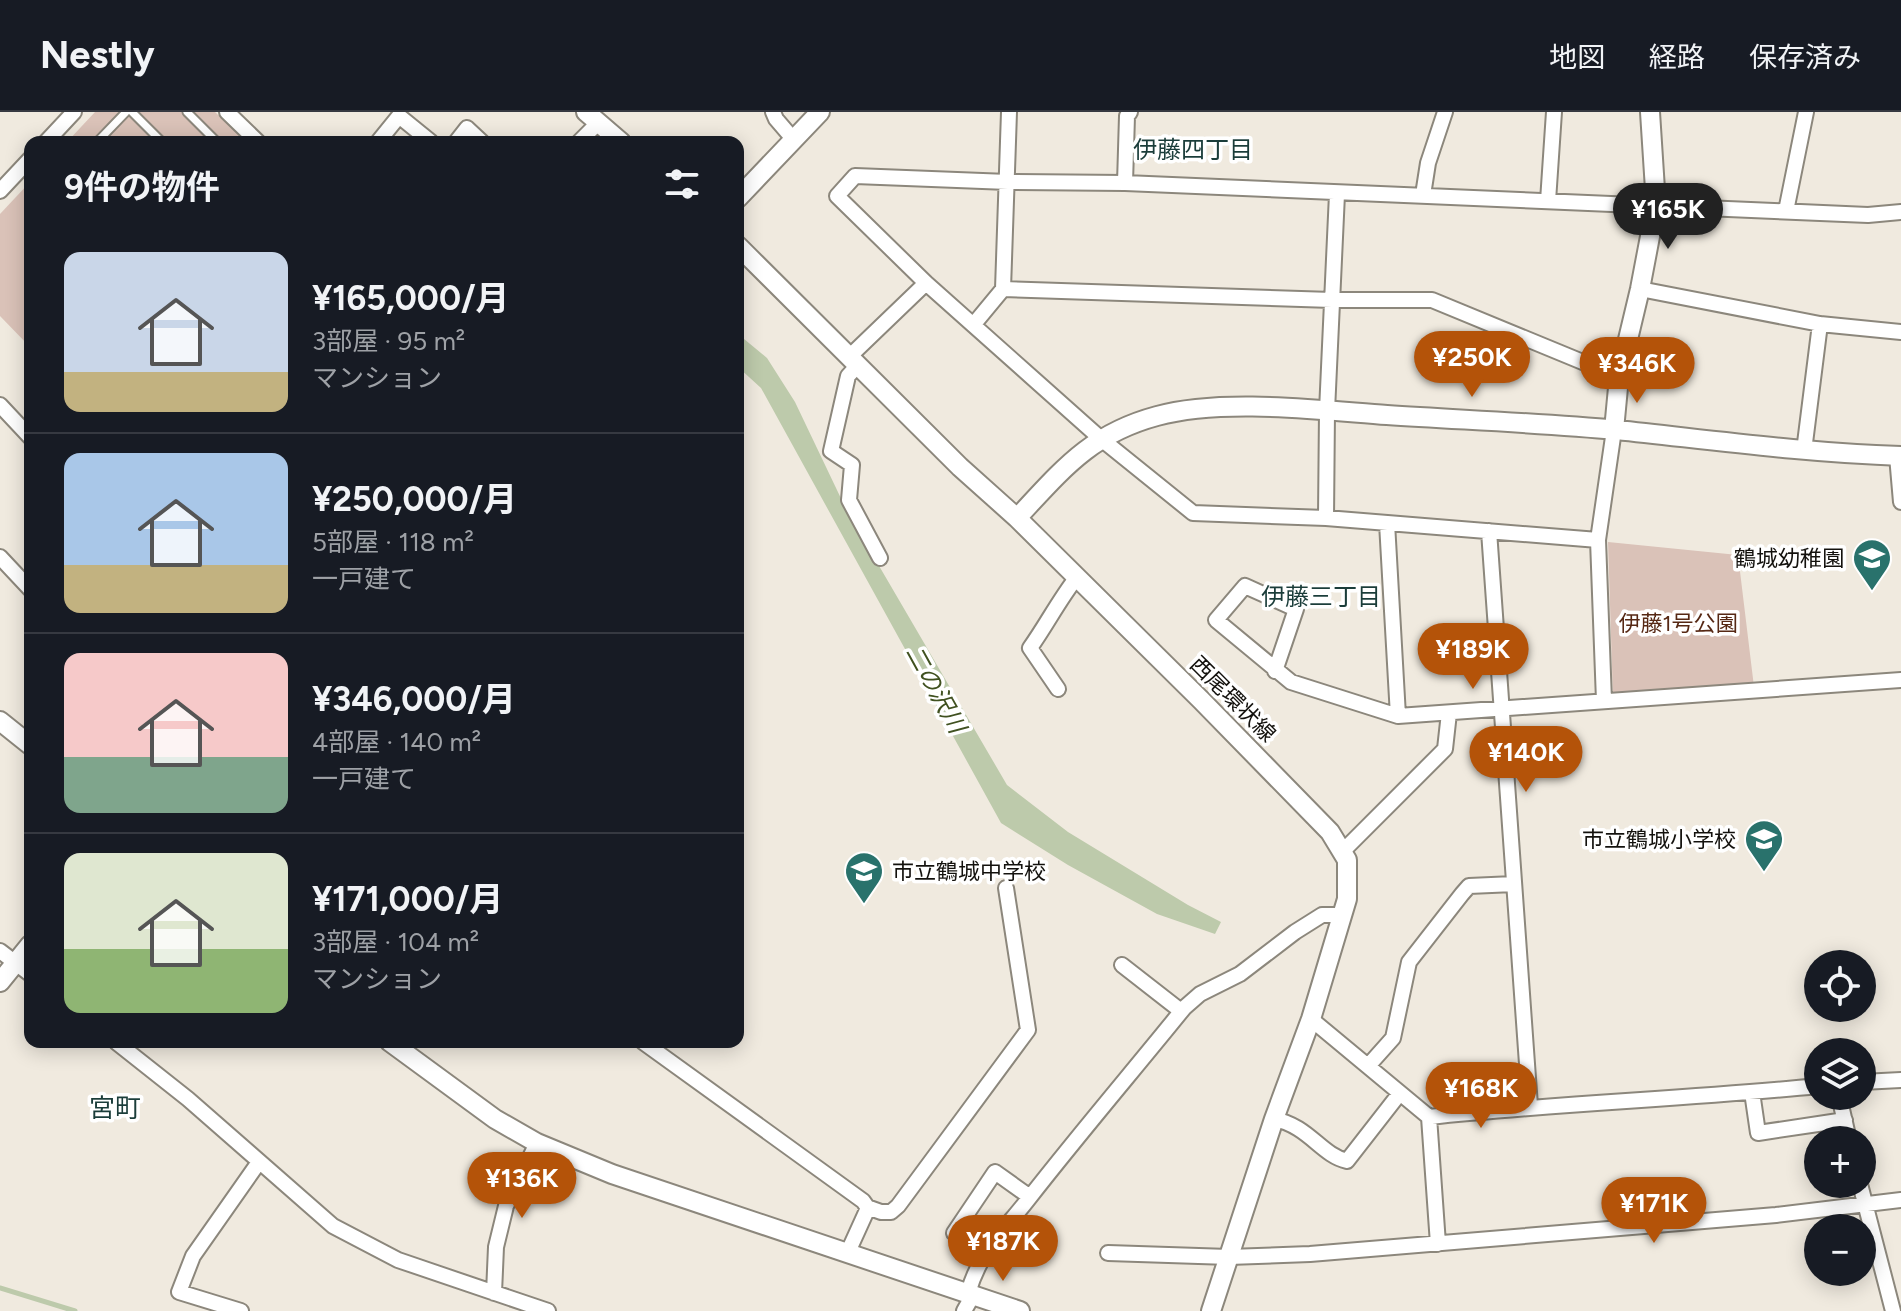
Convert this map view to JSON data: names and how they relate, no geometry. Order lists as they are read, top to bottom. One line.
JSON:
{"streets":{"street":["西尾環状線"]},"districts":["伊藤四丁目","伊藤三丁目","宮町"],"water":["二の沢川"],"parks":["伊藤1号公園"],"places":{"school or university":["鶴城幼稚園","市立鶴城小学校","市立鶴城中学校"]},"page":{"header":"Nestly","nav":["地図","経路","保存済み"],"heading":"9件の物件","price":["¥165K","¥250K","¥346K","¥189K","¥140K","¥168K","¥136K","¥171K","¥187K"],"list":[{"name":"¥165,000/月","note":"3部屋 · 95 m² · マンション"},{"name":"¥250,000/月","note":"5部屋 · 118 m² · 一戸建て"},{"name":"¥346,000/月","note":"4部屋 · 140 m² · 一戸建て"},{"name":"¥171,000/月","note":"3部屋 · 104 m² · マンション"}],"map_buttons":["+","−"]}}
